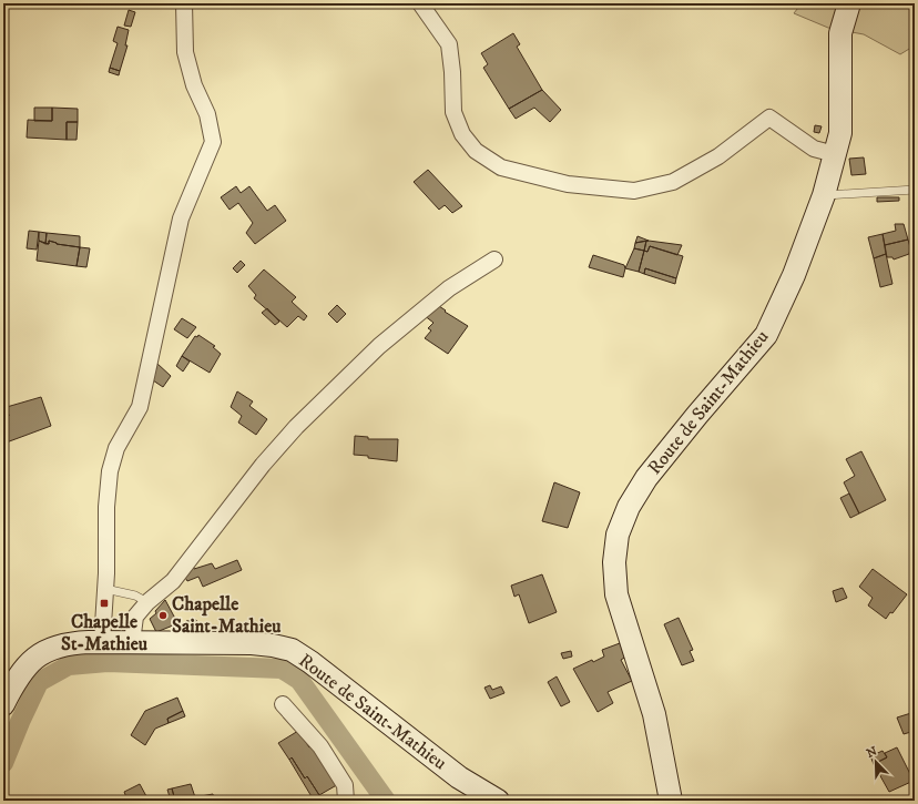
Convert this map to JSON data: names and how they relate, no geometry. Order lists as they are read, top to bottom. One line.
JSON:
{"streets":{"street":["Route de Saint-Mathieu"]},"places":{"transit":["Chapelle St-Mathieu"],"other":["Chapelle Saint-Mathieu"]},"north":"top left"}
